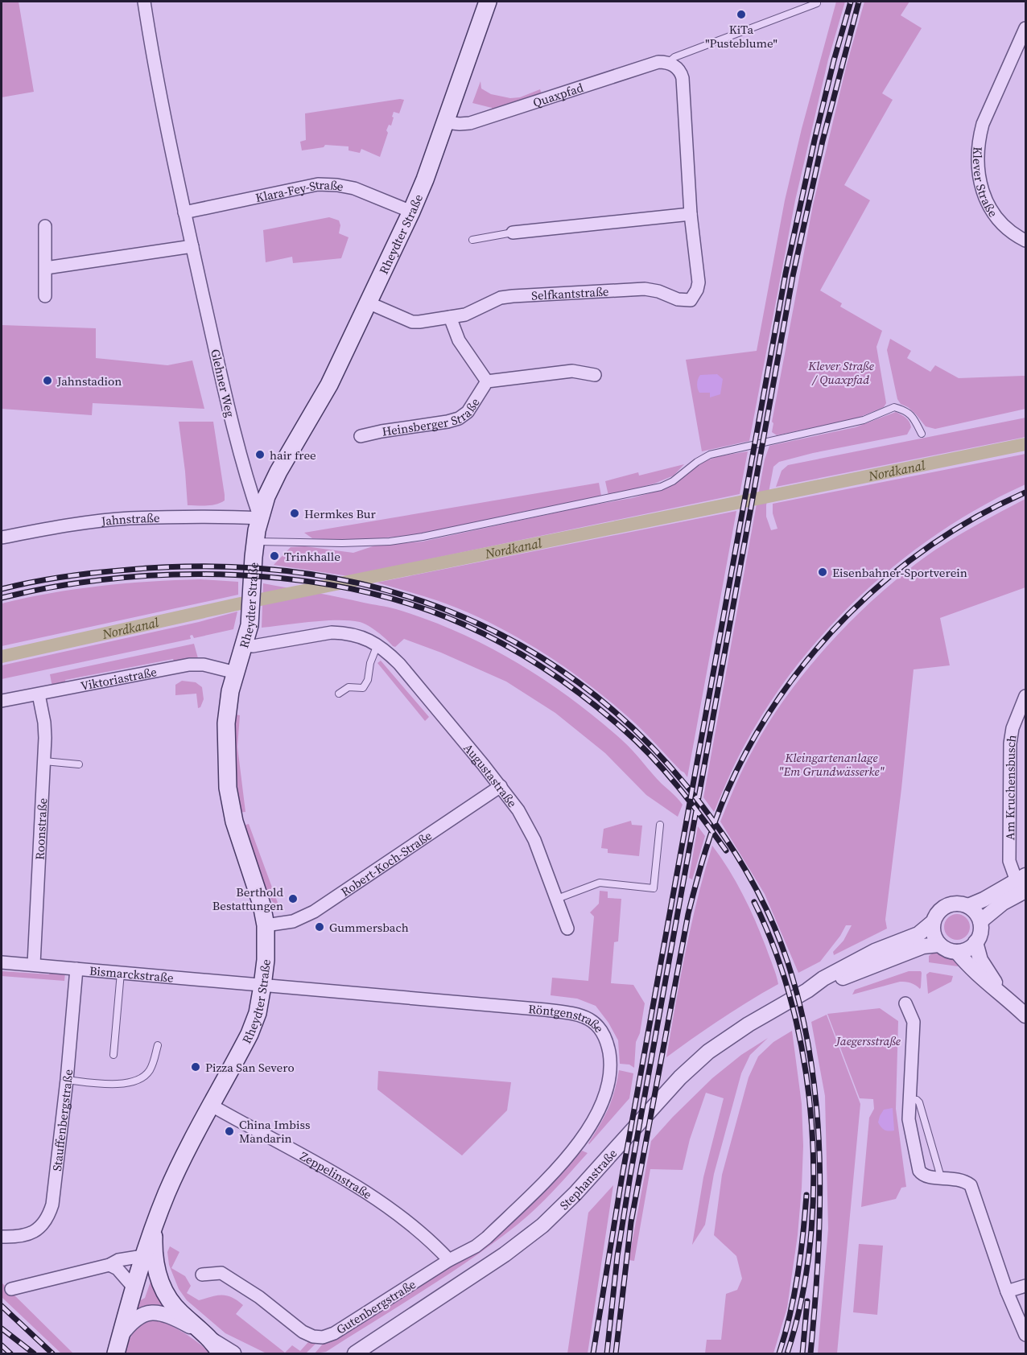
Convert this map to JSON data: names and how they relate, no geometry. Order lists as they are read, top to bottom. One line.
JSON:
{"streets":{"main road":["Rheydter Straße"],"street":["Quaxpfad","Klever Straße","Klara-Fey-Straße","Selfkantstraße","Glehner Weg","Heinsberger Straße","Jahnstraße","Viktoriastraße","Augustastraße","Am Kruchensbusch","Roonstraße","Robert-Koch-Straße","Bismarckstraße","Röntgenstraße","Stauffenbergstraße","Zeppelinstraße","Stephanstraße","Gutenbergstraße"]},"crossings":[["Quaxpfad","Rheydter Straße"],["Quaxpfad","Selfkantstraße"],["Klara-Fey-Straße","Rheydter Straße"],["Klara-Fey-Straße","Glehner Weg"],["Rheydter Straße","Selfkantstraße"],["Rheydter Straße","Glehner Weg"],["Rheydter Straße","Jahnstraße"],["Rheydter Straße","Viktoriastraße"],["Rheydter Straße","Augustastraße"],["Rheydter Straße","Robert-Koch-Straße"],["Rheydter Straße","Bismarckstraße"],["Rheydter Straße","Röntgenstraße"],["Rheydter Straße","Zeppelinstraße"],["Selfkantstraße","Heinsberger Straße"],["Glehner Weg","Jahnstraße"],["Viktoriastraße","Roonstraße"],["Augustastraße","Robert-Koch-Straße"],["Roonstraße","Bismarckstraße"],["Bismarckstraße","Röntgenstraße"],["Bismarckstraße","Stauffenbergstraße"],["Röntgenstraße","Zeppelinstraße"],["Röntgenstraße","Gutenbergstraße"],["Zeppelinstraße","Gutenbergstraße"]],"water":["Nordkanal"],"parks":["Klever Straße / Quaxpfad","Kleingartenanlage \"Em Grundwässerke\"","Jaegersstraße"],"places":["KiTa \"Pusteblume\"","Jahnstadion","hair free","Hermkes Bur","Trinkhalle","Eisenbahner-Sportverein","Berthold Bestattungen","Gummersbach","Pizza San Severo","China Imbiss Mandarin"]}
